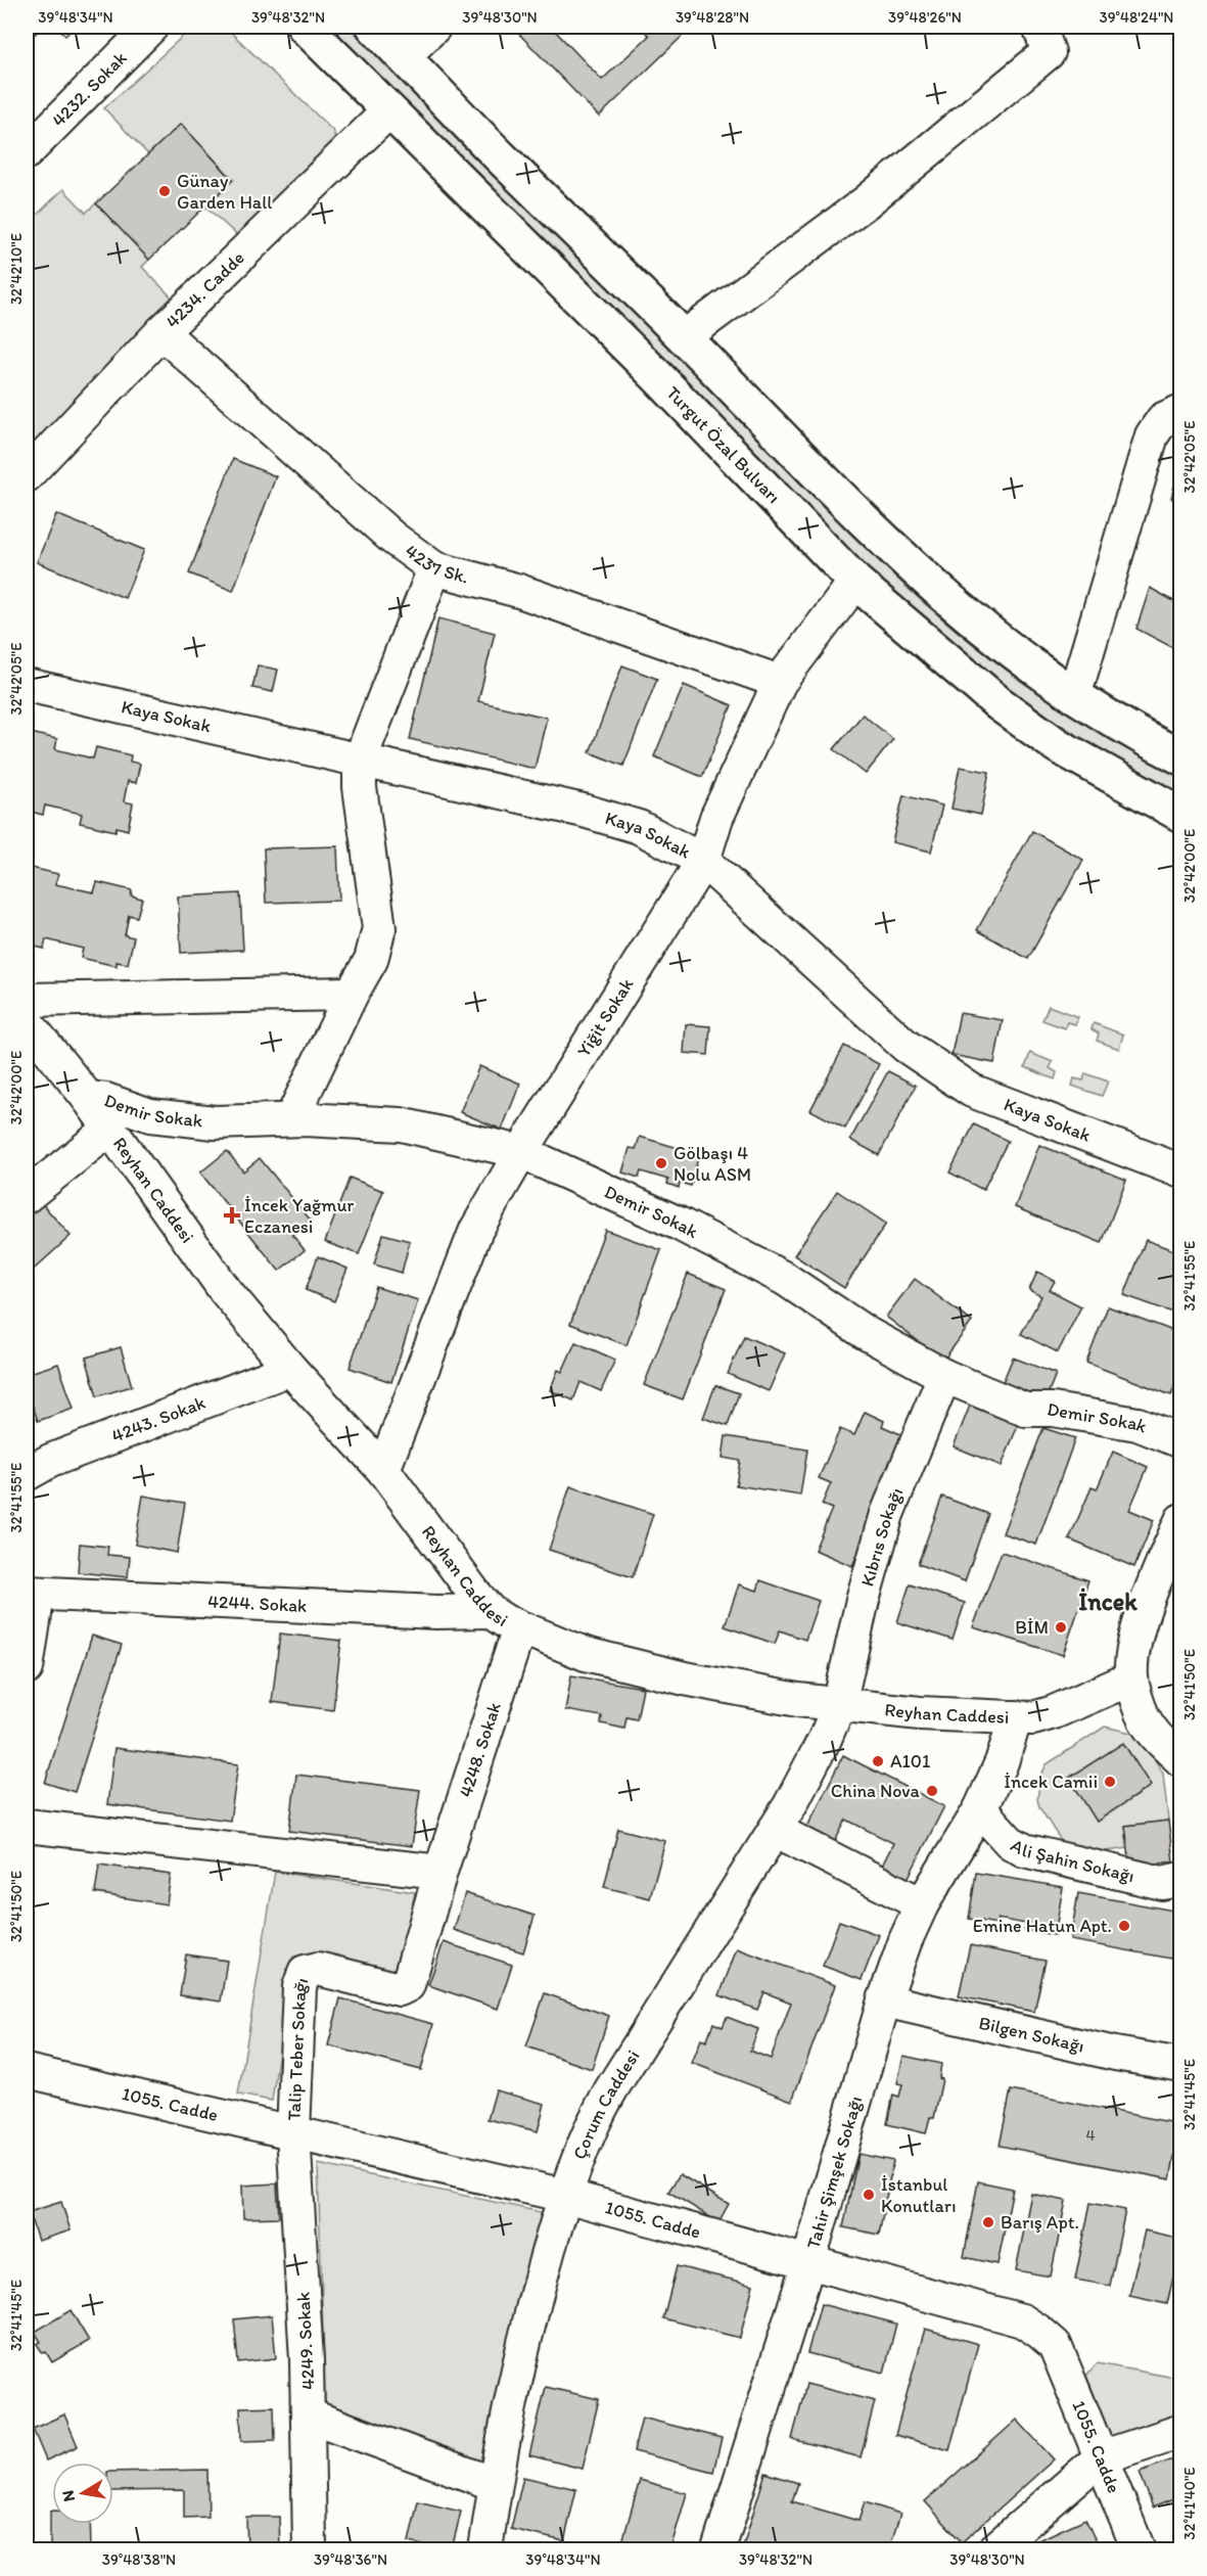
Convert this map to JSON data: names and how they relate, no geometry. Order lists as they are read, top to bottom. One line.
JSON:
{"streets":{"main road":["Turgut Özal Bulvarı"],"street":["4232. Sokak","4234. Cadde","4237 Sk.","Kaya Sokak","Yiğit Sokak","Demir Sokak","Reyhan Caddesi","4243. Sokak","Kıbrıs Sokağı","4244. Sokak","4248. Sokak","Ali Şahin Sokağı","Bilgen Sokağı","Talip Teber Sokağı","1055. Cadde","Çorum Caddesi","Tahir Şimşek Sokağı","4249. Sokak"]},"crossings":[["4234. Cadde","Turgut Özal Bulvarı"],["4234. Cadde","4237 Sk."],["Turgut Özal Bulvarı","Yiğit Sokak"],["4237 Sk.","Yiğit Sokak"],["Kaya Sokak","Yiğit Sokak"],["Yiğit Sokak","Demir Sokak"],["Yiğit Sokak","Reyhan Caddesi"],["Demir Sokak","Reyhan Caddesi"],["Demir Sokak","Kıbrıs Sokağı"],["Reyhan Caddesi","4243. Sokak"],["Reyhan Caddesi","Kıbrıs Sokağı"],["Reyhan Caddesi","4244. Sokak"],["Reyhan Caddesi","4248. Sokak"],["Reyhan Caddesi","Çorum Caddesi"],["Reyhan Caddesi","Tahir Şimşek Sokağı"],["Kıbrıs Sokağı","Çorum Caddesi"],["4248. Sokak","Talip Teber Sokağı"],["Ali Şahin Sokağı","Tahir Şimşek Sokağı"],["Bilgen Sokağı","Tahir Şimşek Sokağı"],["Talip Teber Sokağı","1055. Cadde"],["Talip Teber Sokağı","4249. Sokak"],["1055. Cadde","Çorum Caddesi"],["1055. Cadde","Tahir Şimşek Sokağı"],["1055. Cadde","4249. Sokak"]],"districts":["İncek"],"places":{"other":["Günay Garden Hall","Gölbaşı 4 Nolu ASM","BİM","A101","İncek Camii","China Nova","Emine Hatun Apt.","İstanbul Konutları","Barış Apt."],"health":["İncek Yağmur Eczanesi"]},"house_numbers":["4"],"north":"left","coordinates":["39°48'34\"N","39°48'32\"N","39°48'30\"N","39°48'28\"N","39°48'26\"N","39°48'24\"N","32°42'10\"E","32°42'05\"E","32°42'00\"E","32°41'55\"E","32°41'50\"E","32°41'45\"E","32°41'40\"E","39°48'38\"N","39°48'36\"N"]}
